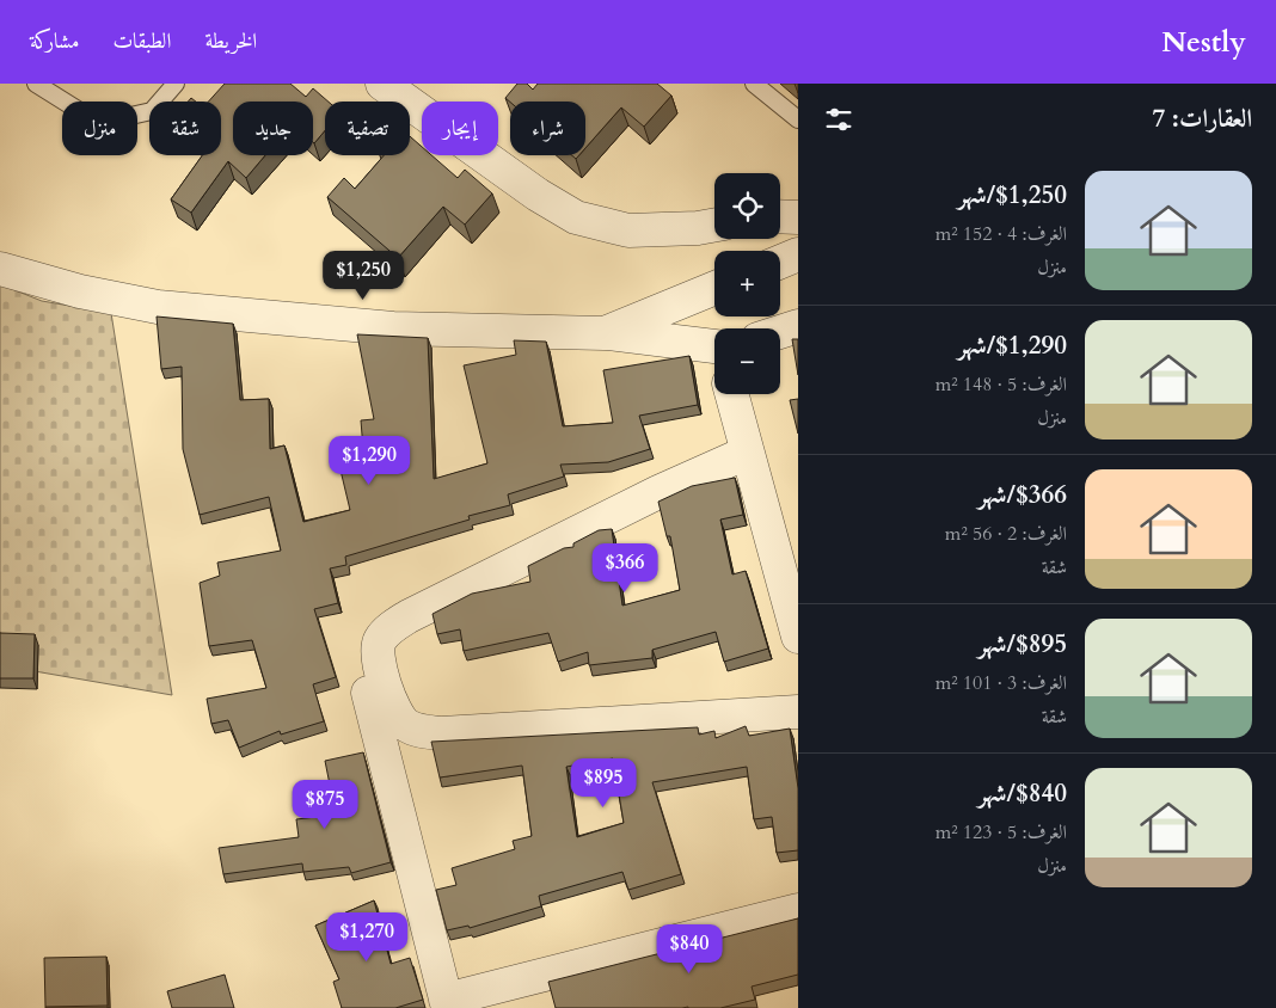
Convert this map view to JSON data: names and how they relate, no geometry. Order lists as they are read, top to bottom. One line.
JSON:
{"page":{"header":"Nestly","nav":["الخريطة","الطبقات","مشاركة"],"heading":"العقارات: 7","chip":["شراء","إيجار","تصفية","جديد","شقة","منزل"],"list":[{"name":"$1,250/شهر","note":"الغرف: 4 · 152 m² · منزل"},{"name":"$1,290/شهر","note":"الغرف: 5 · 148 m² · منزل"},{"name":"$366/شهر","note":"الغرف: 2 · 56 m² · شقة"},{"name":"$895/شهر","note":"الغرف: 3 · 101 m² · شقة"},{"name":"$840/شهر","note":"الغرف: 5 · 123 m² · منزل"}],"map_buttons":["+","−"],"price":["$1,250","$1,290","$366","$895","$875","$1,270","$840"]}}
